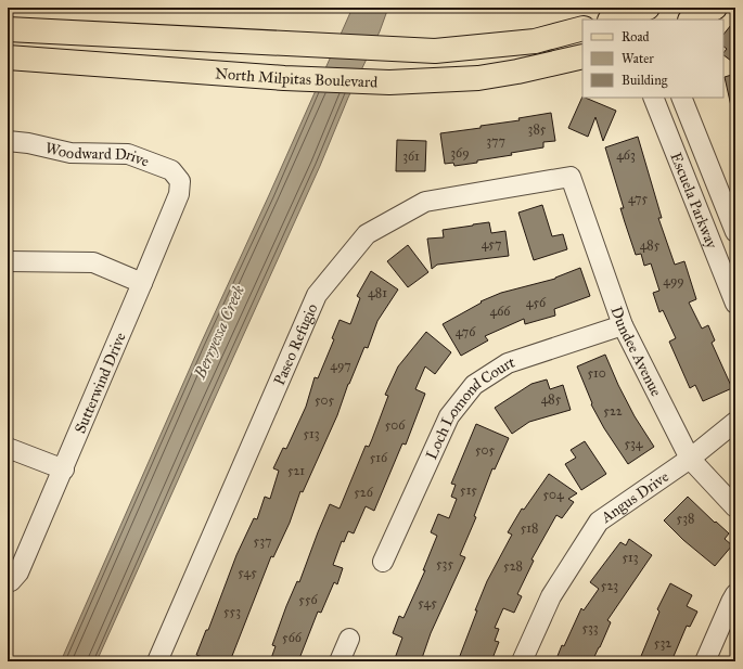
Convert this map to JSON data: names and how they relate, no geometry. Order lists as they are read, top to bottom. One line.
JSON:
{"streets":{"main road":["North Milpitas Boulevard"],"street":["Woodward Drive","Escuela Parkway","Paseo Refugio","Dundee Avenue","Sutterwind Drive","Loch Lomond Court","Angus Drive"]},"crossings":[["Woodward Drive","Sutterwind Drive"],["Paseo Refugio","Dundee Avenue"],["Dundee Avenue","Loch Lomond Court"],["Dundee Avenue","Angus Drive"]],"water":["Berryessa Creek"],"house_numbers":["385","377","369","463","361","475","457","485","499","481","456","466","476","497","510","485","505","522","506","513","534","505","516","521","515","526","504","538","518","537","513","535","528","545","523","556","545","553","533","566","532"],"legend":["Road","Water","Building"]}
